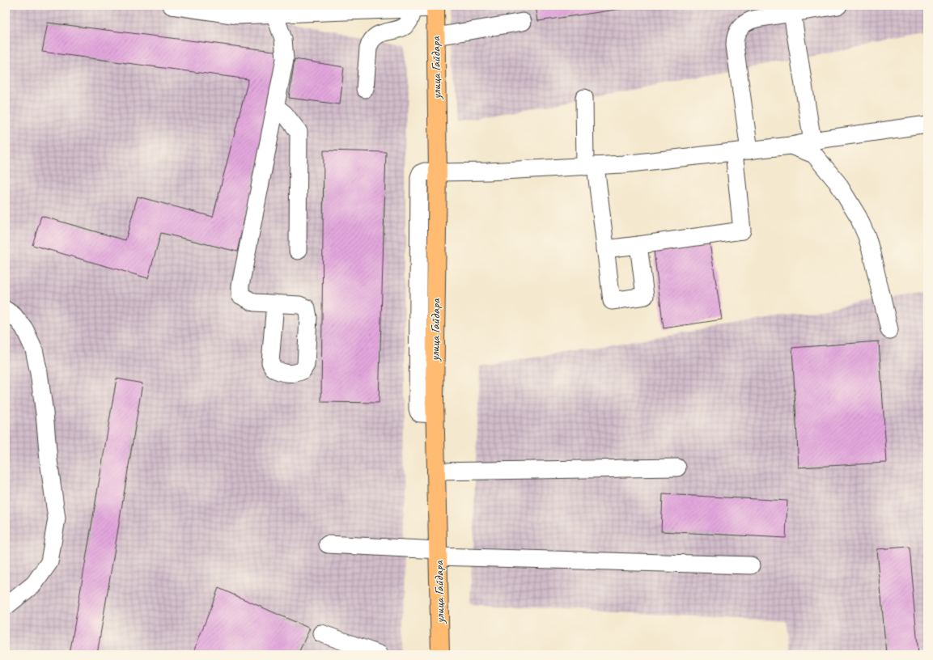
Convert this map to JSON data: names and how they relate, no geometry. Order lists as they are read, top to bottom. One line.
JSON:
{"streets":{"main road":["улица Гайдара"]}}
